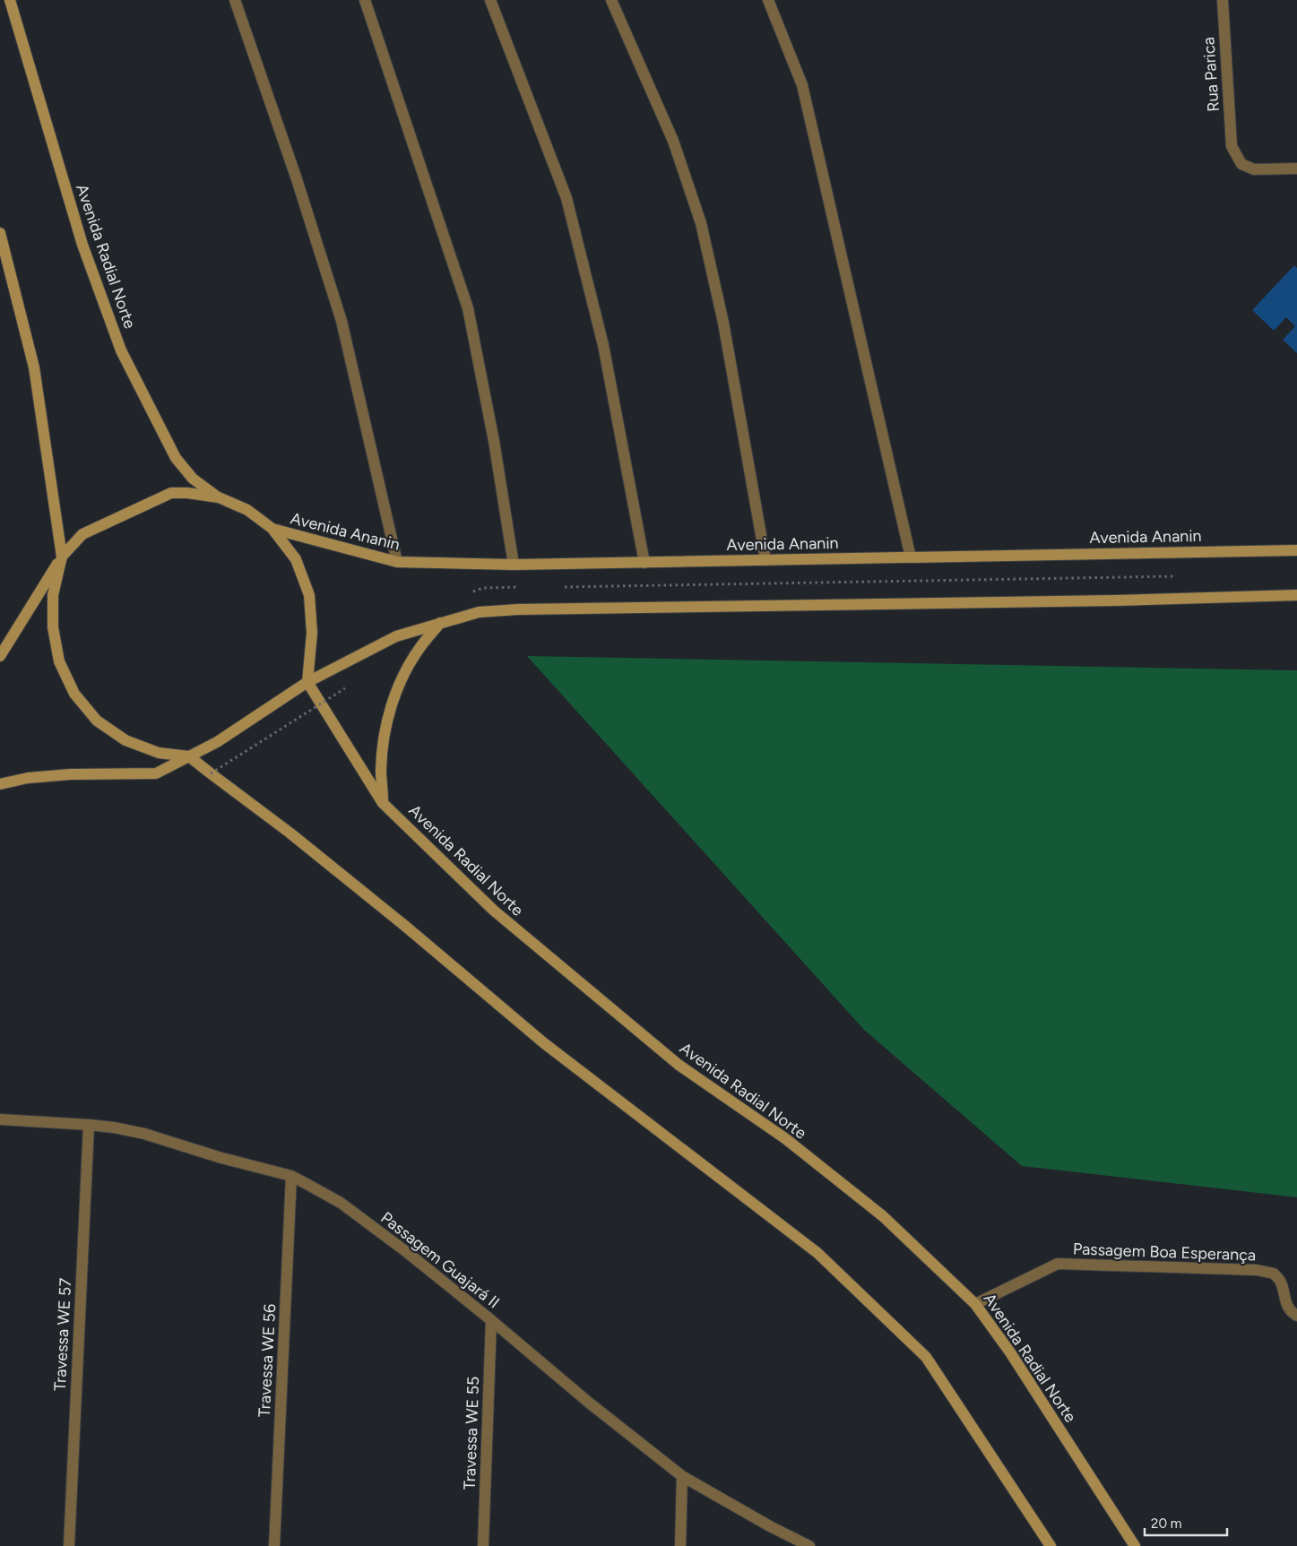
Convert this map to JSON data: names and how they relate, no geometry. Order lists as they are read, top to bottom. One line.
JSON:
{"streets":{"main road":["Avenida Radial Norte","Avenida Ananin"],"street":["Rua Parica","Passagem Boa Esperança","Passagem Guajará II","Travessa WE 57","Travessa WE 56","Travessa WE 55"]},"crossings":[["Avenida Radial Norte","Passagem Boa Esperança"],["Passagem Guajará II","Travessa WE 57"],["Passagem Guajará II","Travessa WE 56"],["Passagem Guajará II","Travessa WE 55"]],"scale_bar":"20 m"}
